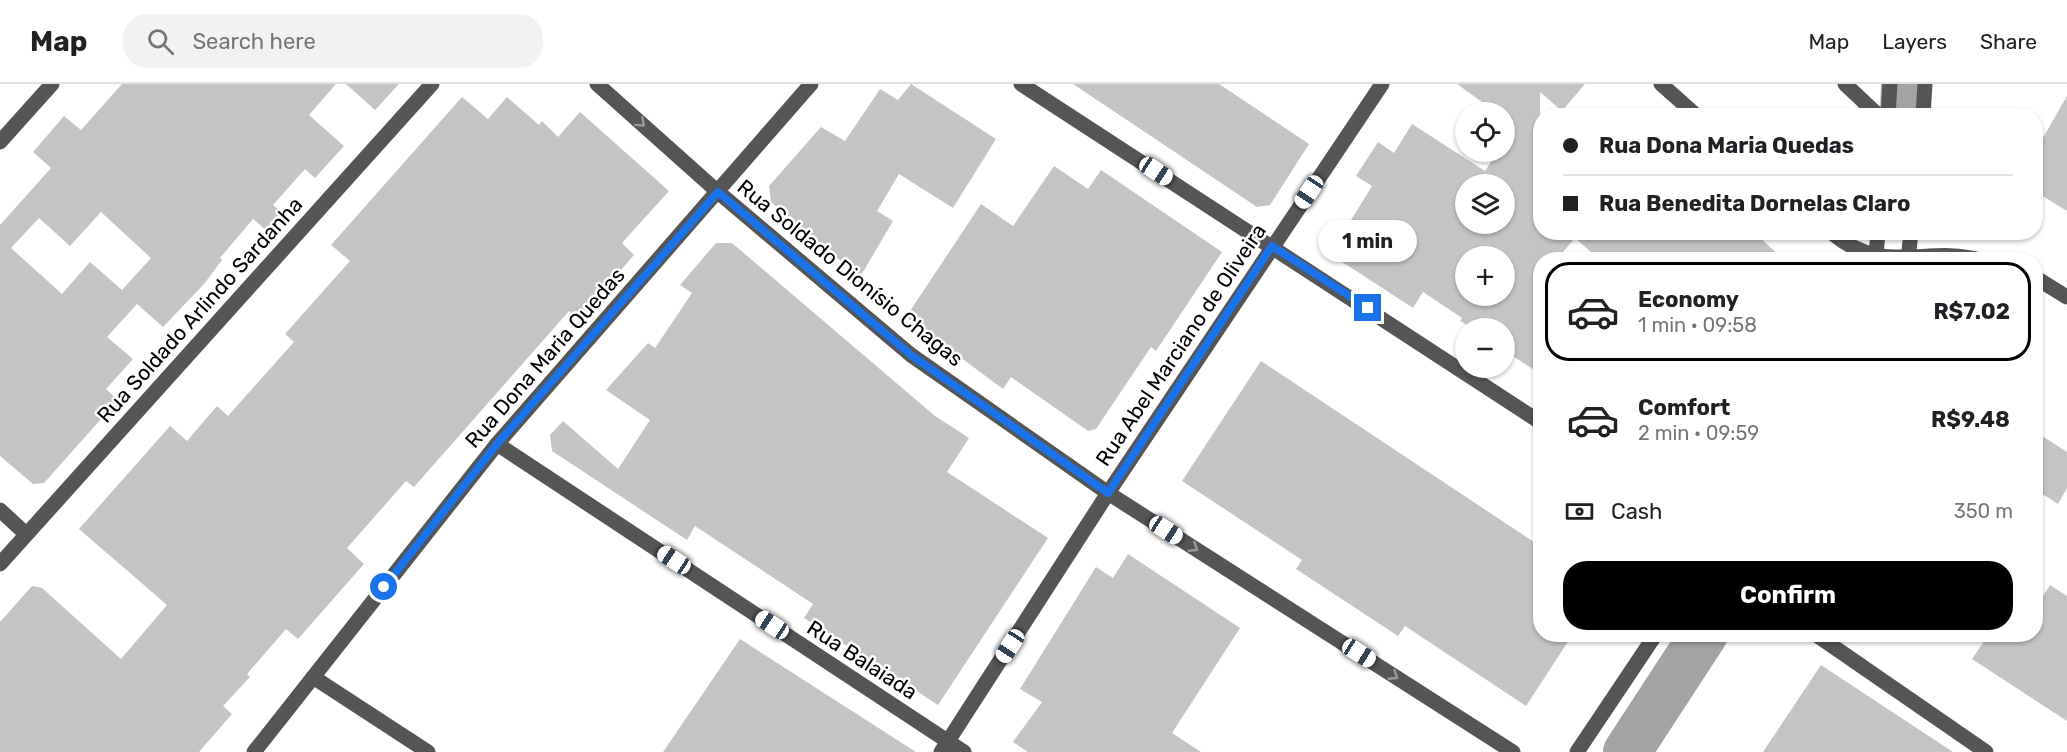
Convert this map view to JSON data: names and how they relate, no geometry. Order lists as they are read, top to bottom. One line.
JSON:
{"streets":{"street":["Rua Soldado Dionísio Chagas","Rua Soldado Arlindo Sardanha","Rua Abel Marciano de Oliveira","Rua Dona Maria Quedas","Rua Balaiada"]},"crossings":[["Rua Soldado Dionísio Chagas","Rua Abel Marciano de Oliveira"],["Rua Soldado Dionísio Chagas","Rua Dona Maria Quedas"],["Rua Abel Marciano de Oliveira","Rua Balaiada"],["Rua Dona Maria Quedas","Rua Balaiada"]],"one_way":["Rua Soldado Dionísio Chagas"],"page":{"header":"Map","search":"Search here","nav":["Map","Layers","Share"],"map_buttons":["+","−"],"banner":["Rua Dona Maria Quedas","Rua Benedita Dornelas Claro"],"bubble":"1 min","list":[{"name":"Economy","note":"1 min · 09:58","value":"R$7.02"},{"name":"Comfort","note":"2 min · 09:59","value":"R$9.48"}],"pay":["Cash","350 m"],"buttons":"Confirm"}}
